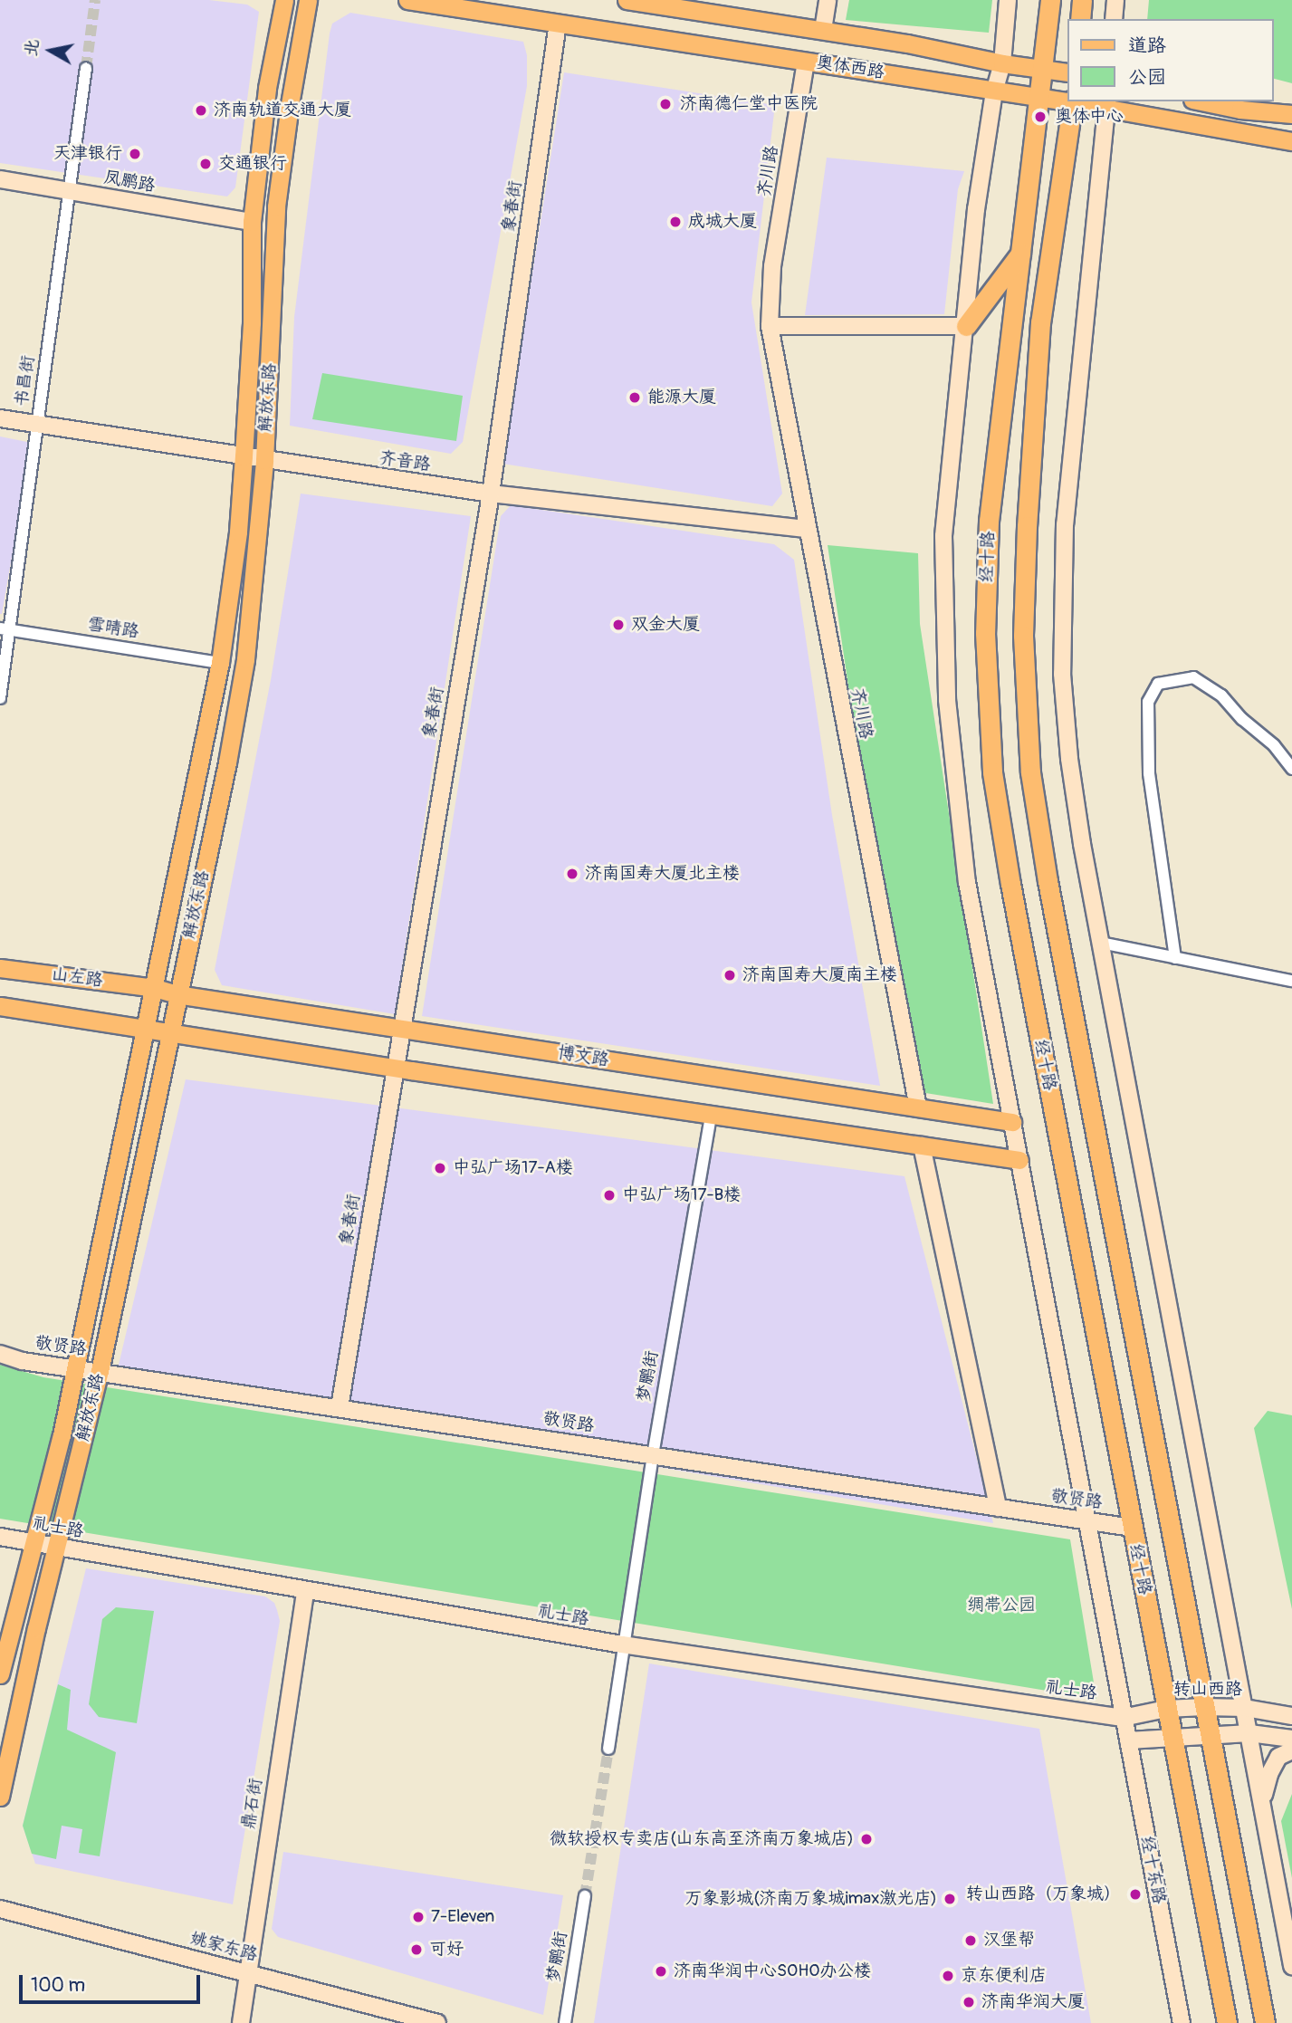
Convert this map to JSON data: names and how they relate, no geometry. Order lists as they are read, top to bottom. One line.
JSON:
{"streets":{"highway":["经十路"],"main road":["奥体西路","解放东路","山左路","博文路"],"street":["齐川路","凤鹏路","象春街","书昌街","齐音路","雪晴路","敬贤路","梦鹏街","礼士路","转山西路","鼎石街","经十东路","姚家东路"]},"crossings":[["奥体西路","齐川路"],["奥体西路","象春街"],["奥体西路","经十路"],["齐川路","齐音路"],["齐川路","博文路"],["凤鹏路","书昌街"],["凤鹏路","解放东路"],["象春街","齐音路"],["象春街","博文路"],["象春街","敬贤路"],["书昌街","齐音路"],["书昌街","雪晴路"],["解放东路","齐音路"],["解放东路","雪晴路"],["解放东路","山左路"],["解放东路","博文路"],["解放东路","敬贤路"],["解放东路","礼士路"],["经十路","敬贤路"],["经十路","转山西路"],["山左路","博文路"],["敬贤路","梦鹏街"],["梦鹏街","礼士路"],["礼士路","转山西路"],["礼士路","鼎石街"],["礼士路","经十东路"],["转山西路","经十东路"],["鼎石街","姚家东路"]],"parks":["绸带公园"],"places":["济南德仁堂中医院","济南轨道交通大厦","奥体中心","天津银行","交通银行","成城大厦","能源大厦","双金大厦","济南国寿大厦北主楼","济南国寿大厦南主楼","中弘广场17-A楼","中弘广场17-B楼","微软授权专卖店(山东高至济南万象城店)","转山西路（万象城）","万象影城(济南万象城imax激光店)","7-Eleven","汉堡帮","可好","济南华润中心SOHO办公楼","京东便利店","济南华润大厦"],"legend":["道路","公园"],"scale_bar":"100 m","north":"left"}
